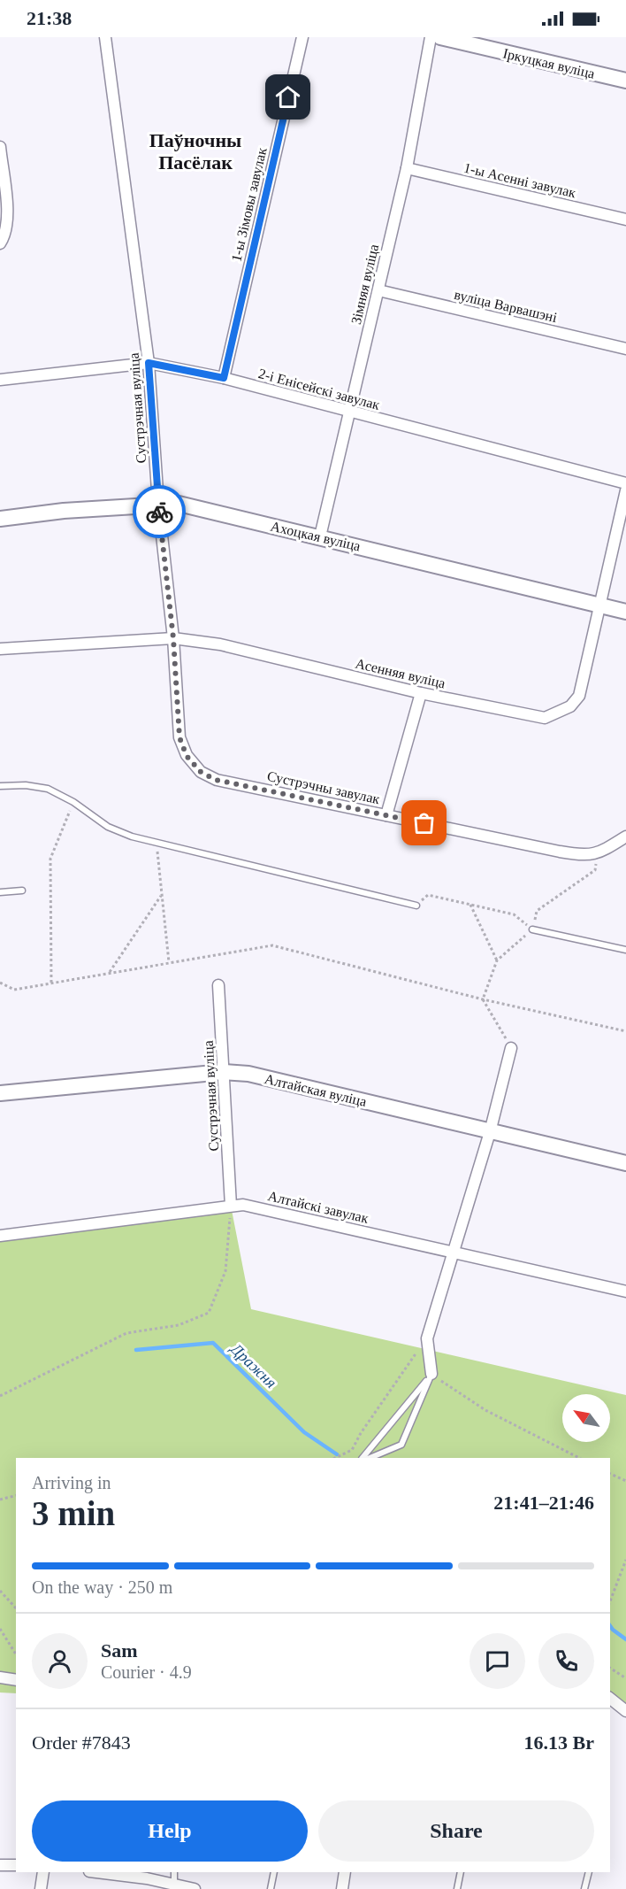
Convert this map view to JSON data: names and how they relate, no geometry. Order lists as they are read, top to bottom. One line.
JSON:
{"streets":{"street":["Іркуцкая вуліца","1-ы Асенні завулак","1-ы Зімовы завулак","Зімняя вуліца","вуліца Варвашэні","2-і Енісейскі завулак","Сустрэчная вуліца","Ахоцкая вуліца","Асенняя вуліца","Сустрэчны завулак","Алтайская вуліца","Алтайскі завулак"]},"crossings":[["1-ы Асенні завулак","Зімняя вуліца"],["1-ы Зімовы завулак","2-і Енісейскі завулак"],["Зімняя вуліца","вуліца Варвашэні"],["Зімняя вуліца","2-і Енісейскі завулак"],["Зімняя вуліца","Ахоцкая вуліца"],["2-і Енісейскі завулак","Сустрэчная вуліца"],["Сустрэчная вуліца","Ахоцкая вуліца"],["Сустрэчная вуліца","Асенняя вуліца"],["Сустрэчная вуліца","Сустрэчны завулак"],["Сустрэчная вуліца","Алтайская вуліца"],["Сустрэчная вуліца","Алтайскі завулак"],["Ахоцкая вуліца","Асенняя вуліца"]],"districts":["Паўночны Пасёлак"],"water":["Дражня"],"north":"top left","page":{"status":"21:38","heading":["3 min","Arriving in","21:41–21:46"],"panel":["Sam","Courier · 4.9","Order #7843","16.13 Br"],"bar":"On the way · 250 m","buttons":["Help","Share"]}}
